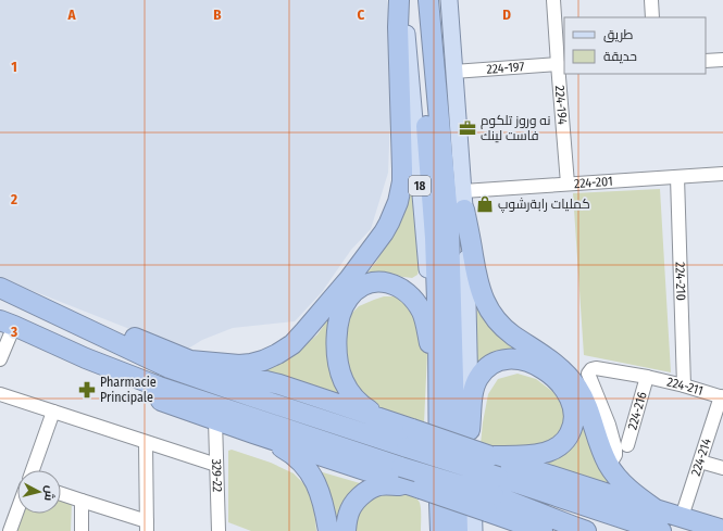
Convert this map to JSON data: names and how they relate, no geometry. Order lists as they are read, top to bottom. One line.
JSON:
{"streets":{"main road":["18"],"street":["224-197","224-194","224-201","224-210","224-211","224-216","224-214","329-22"]},"crossings":[["224-197","224-194"],["224-194","224-201"],["224-201","224-210"],["224-210","224-211"],["224-211","224-216"],["224-211","224-214"]],"places":{"office":["نه وروز تلكوم فاست لينك"],"shop":["کملیات رابةرشوپ"],"pharmacy":["Pharmacie Principale"]},"legend":["طريق","حديقة"],"north":"right","grid":{"columns":["A","B","C","D"],"rows":["1","2","3"]}}
